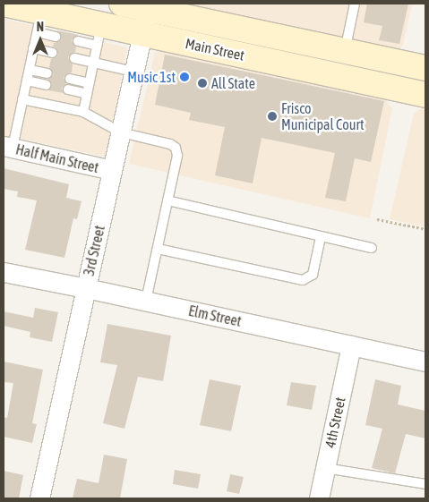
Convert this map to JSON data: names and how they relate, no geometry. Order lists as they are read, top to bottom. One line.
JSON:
{"streets":{"main road":["Main Street"],"street":["Half Main Street","3rd Street","Elm Street","4th Street"]},"crossings":[["Main Street","3rd Street"],["Half Main Street","3rd Street"],["3rd Street","Elm Street"],["Elm Street","4th Street"]],"places":["Music 1st","All State","Frisco Municipal Court"],"north":"top"}
